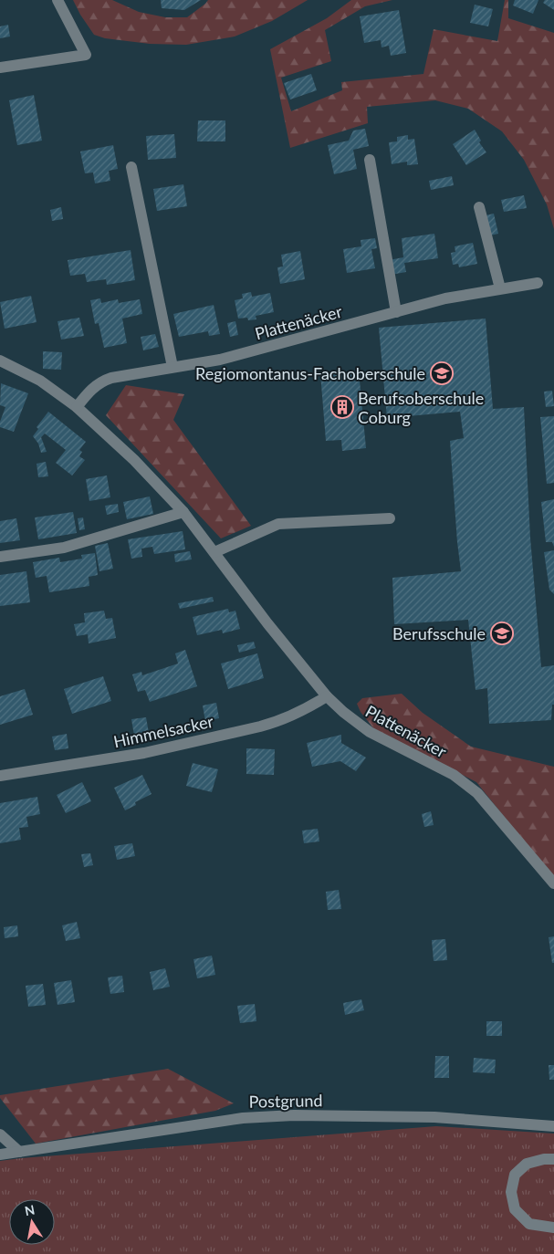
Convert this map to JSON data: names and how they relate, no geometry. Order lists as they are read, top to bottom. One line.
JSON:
{"streets":{"street":["Plattenäcker","Himmelsacker","Postgrund"]},"crossings":[["Plattenäcker","Himmelsacker"]],"places":{"school or university":["Regiomontanus-Fachoberschule","Berufsschule"],"building":["Berufsoberschule Coburg"]},"north":"top"}
